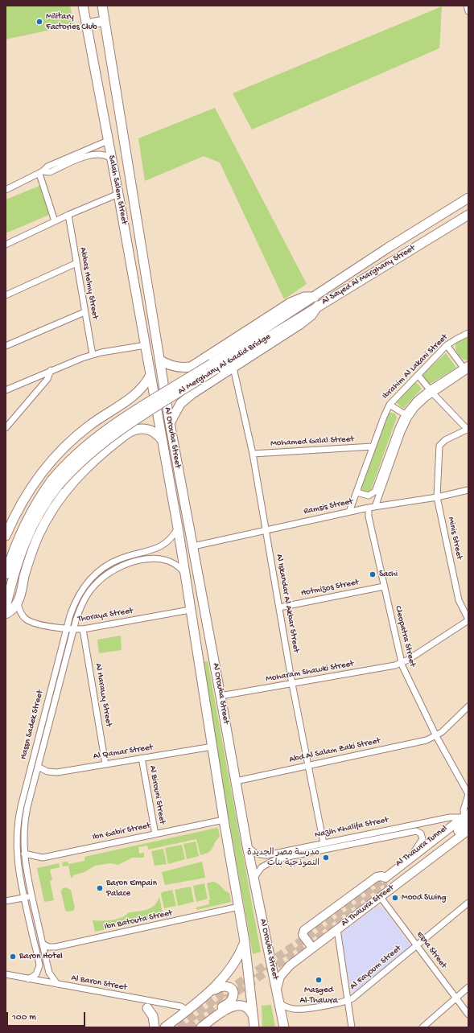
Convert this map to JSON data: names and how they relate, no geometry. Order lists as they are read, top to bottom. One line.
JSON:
{"streets":{"main road":["Salah Salem Street","Al Sayed Al Marghany Street","Al Merghany Al Gadid Bridge","Al Orouba Street","Al Thawra Tunnel","Al Thawra Street"],"street":["Abbas Helmy Street","Ibrahim Al Lakani Street","Mohamed Galal Street","Ramsis Street","Minis Street","Hotmizos Street","Al Iskandar Al Akbar Street","Thoraya Street","Cleopatra Street","Moharam Shawki Street","Al Harawy Street","Hassn Sadek Street","Abd Al Salam Zaki Street","Al Qamar Street","Al Birouni Street","Nazih Khalifa Street","Ibn Gabir Street","Ibn Batouta Street","Esna Street","Al Fayoum Street","Al Baron Street"]},"crossings":[["Salah Salem Street","Al Sayed Al Marghany Street"],["Salah Salem Street","Al Orouba Street"],["Al Sayed Al Marghany Street","Al Merghany Al Gadid Bridge"],["Al Sayed Al Marghany Street","Al Orouba Street"],["Al Sayed Al Marghany Street","Al Iskandar Al Akbar Street"],["Ibrahim Al Lakani Street","Mohamed Galal Street"],["Ibrahim Al Lakani Street","Ramsis Street"],["Al Orouba Street","Ramsis Street"],["Al Orouba Street","Thoraya Street"],["Al Orouba Street","Moharam Shawki Street"],["Al Orouba Street","Hassn Sadek Street"],["Al Orouba Street","Abd Al Salam Zaki Street"],["Al Orouba Street","Al Qamar Street"],["Al Orouba Street","Nazih Khalifa Street"],["Al Orouba Street","Ibn Gabir Street"],["Al Orouba Street","Al Thawra Street"],["Al Orouba Street","Ibn Batouta Street"],["Al Orouba Street","Al Fayoum Street"],["Mohamed Galal Street","Al Iskandar Al Akbar Street"],["Ramsis Street","Minis Street"],["Ramsis Street","Al Iskandar Al Akbar Street"],["Ramsis Street","Cleopatra Street"],["Minis Street","Moharam Shawki Street"],["Hotmizos Street","Al Iskandar Al Akbar Street"],["Hotmizos Street","Cleopatra Street"],["Al Iskandar Al Akbar Street","Moharam Shawki Street"],["Al Iskandar Al Akbar Street","Abd Al Salam Zaki Street"],["Al Iskandar Al Akbar Street","Nazih Khalifa Street"],["Thoraya Street","Al Harawy Street"],["Thoraya Street","Hassn Sadek Street"],["Cleopatra Street","Moharam Shawki Street"],["Cleopatra Street","Abd Al Salam Zaki Street"],["Cleopatra Street","Nazih Khalifa Street"],["Cleopatra Street","Al Thawra Tunnel"],["Cleopatra Street","Al Thawra Street"],["Al Harawy Street","Al Qamar Street"],["Hassn Sadek Street","Al Qamar Street"],["Hassn Sadek Street","Ibn Gabir Street"],["Hassn Sadek Street","Ibn Batouta Street"],["Hassn Sadek Street","Al Baron Street"],["Al Qamar Street","Al Birouni Street"],["Al Birouni Street","Ibn Gabir Street"],["Nazih Khalifa Street","Al Thawra Tunnel"],["Nazih Khalifa Street","Al Thawra Street"],["Al Thawra Tunnel","Al Thawra Street"],["Al Thawra Street","Esna Street"],["Esna Street","Al Fayoum Street"]],"places":["Military Factories Club","Sachi","مدرسة مصر الجديدة النموذجية بنات","Baron Empain Palace","Mood Swing","Baron Hotel","Masged Al-Thawra"],"scale_bar":"100 m"}
